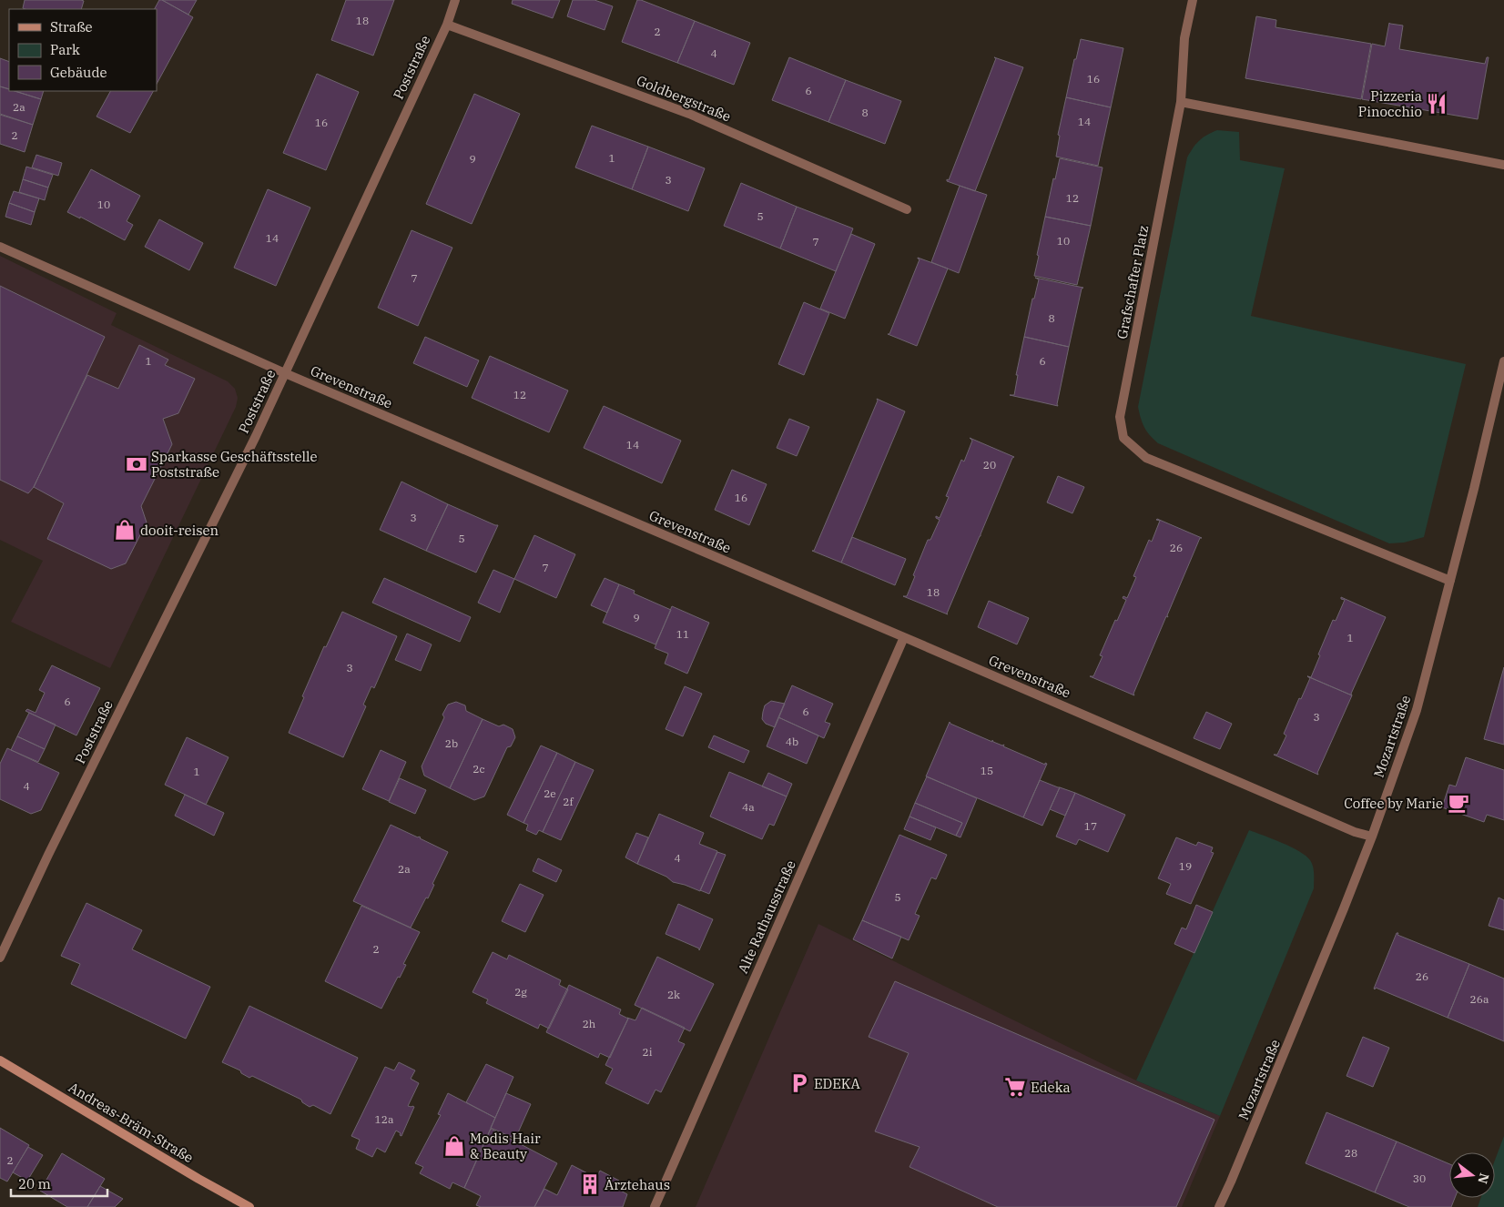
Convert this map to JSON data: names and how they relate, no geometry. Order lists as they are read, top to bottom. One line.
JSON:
{"streets":{"main road":["Andreas-Bräm-Straße"],"street":["Poststraße","Goldbergstraße","Grafschafter Platz","Grevenstraße","Mozartstraße","Alte Rathausstraße"]},"crossings":[["Poststraße","Goldbergstraße"],["Poststraße","Grevenstraße"],["Grafschafter Platz","Mozartstraße"],["Grevenstraße","Mozartstraße"],["Grevenstraße","Alte Rathausstraße"]],"places":{"restaurant":["Pizzeria Pinocchio"],"bank":["Sparkasse Geschäftsstelle Poststraße"],"shop":["dooit-reisen","Modis Hair & Beauty"],"cafe":["Coffee by Marie"],"parking":["EDEKA"],"supermarket":["Edeka"],"building":["Ärztehaus"]},"house_numbers":["18","2","4","16","6","2a","8","14","16","2","1","9","3","12","10","5","14","10","7","7","8","1","6","12","14","20","16","3","5","26","7","18","9","11","1","3","6","6","3","4b","2b","2c","15","1","4","2e","2f","4a","17","4","19","2a","5","2","26","2g","2k","26a","2h","2i","12a","28","2","30"],"legend":["Straße","Park","Gebäude"],"scale_bar":"20 m","north":"right"}
